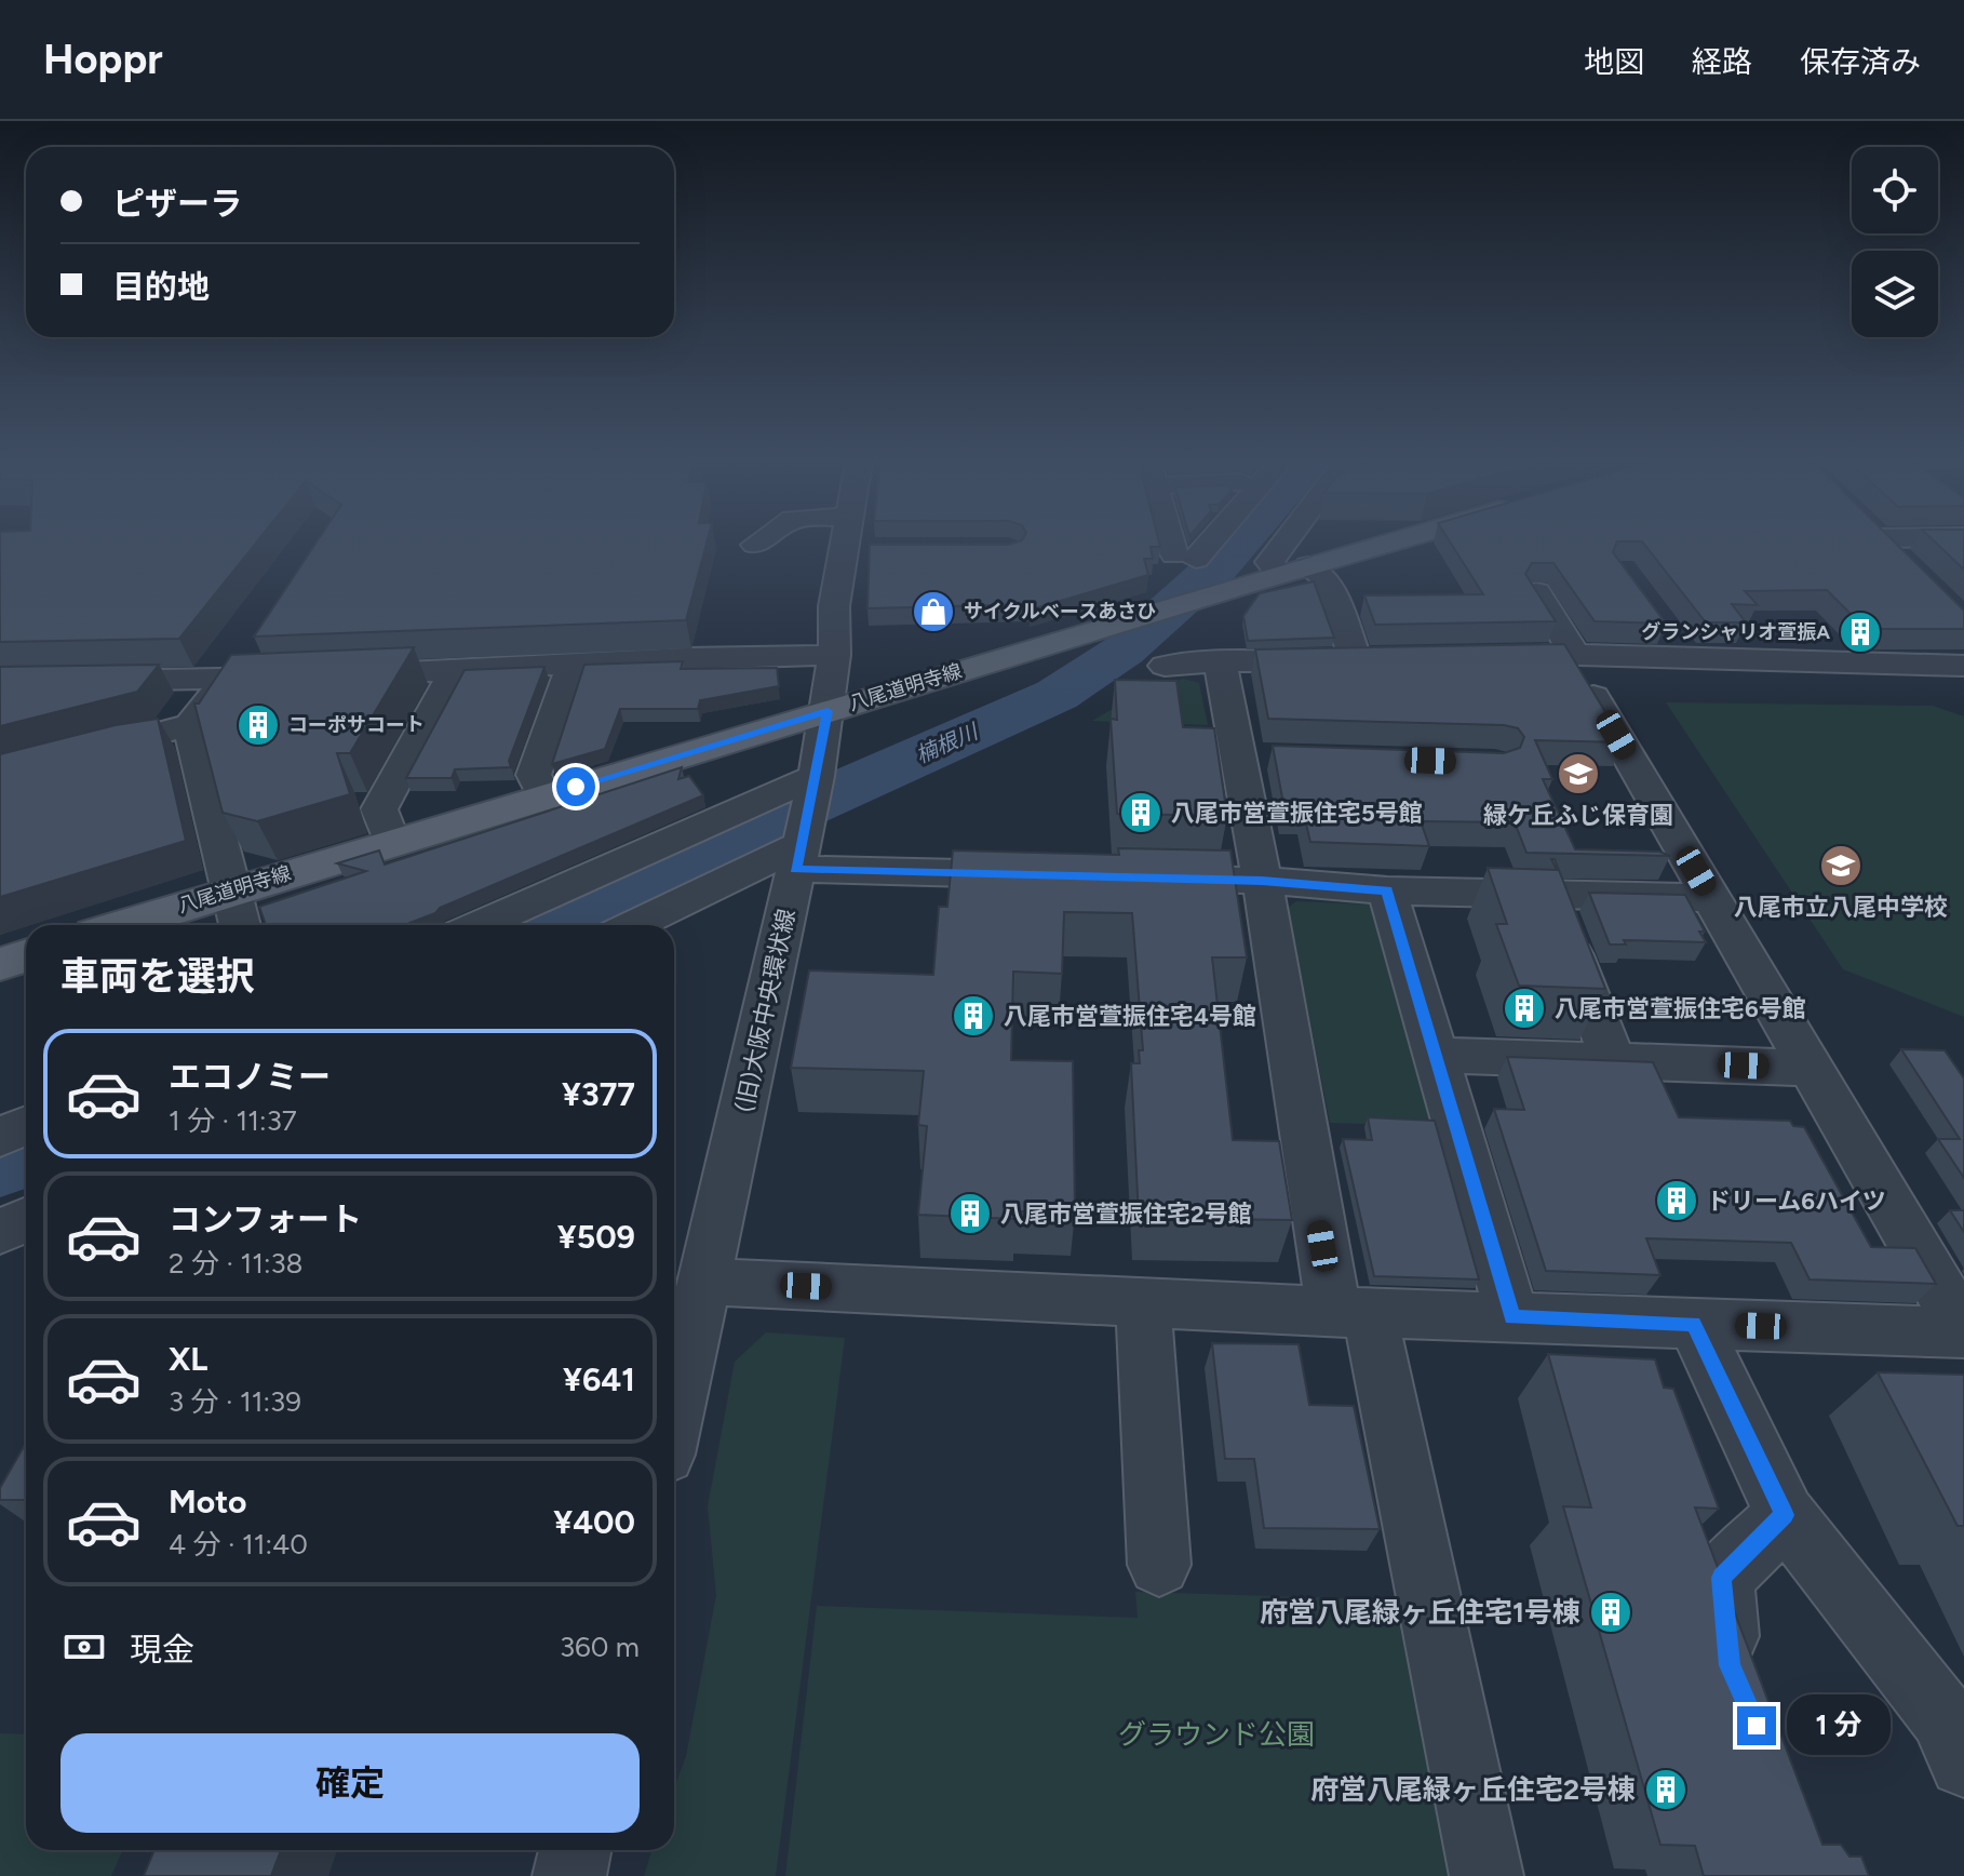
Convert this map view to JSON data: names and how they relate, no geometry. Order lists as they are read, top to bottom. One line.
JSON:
{"streets":{"main road":["八尾道明寺線"],"street":["(旧)大阪中央環状線"]},"crossings":[["八尾道明寺線","(旧)大阪中央環状線"]],"water":["楠根川"],"parks":["グラウンド公園"],"places":{"shop":["サイクルベースあさひ"],"building":["グランシャリオ萱振A","コーポサコート","八尾市営萱振住宅5号館","八尾市営萱振住宅6号館","八尾市営萱振住宅4号館","ドリーム6ハイツ","八尾市営萱振住宅2号館","府営八尾緑ヶ丘住宅1号棟","府営八尾緑ヶ丘住宅2号棟"],"school or university":["緑ケ丘ふじ保育園","八尾市立八尾中学校"]},"page":{"header":"Hoppr","nav":["地図","経路","保存済み"],"banner":["ピザーラ","目的地"],"heading":"車両を選択","list":[{"name":"エコノミー","note":"1 分 · 11:37","value":"¥377"},{"name":"コンフォート","note":"2 分 · 11:38","value":"¥509"},{"name":"XL","note":"3 分 · 11:39","value":"¥641"},{"name":"Moto","note":"4 分 · 11:40","value":"¥400"}],"pay":["現金","360 m"],"bubble":"1 分","buttons":"確定"}}
